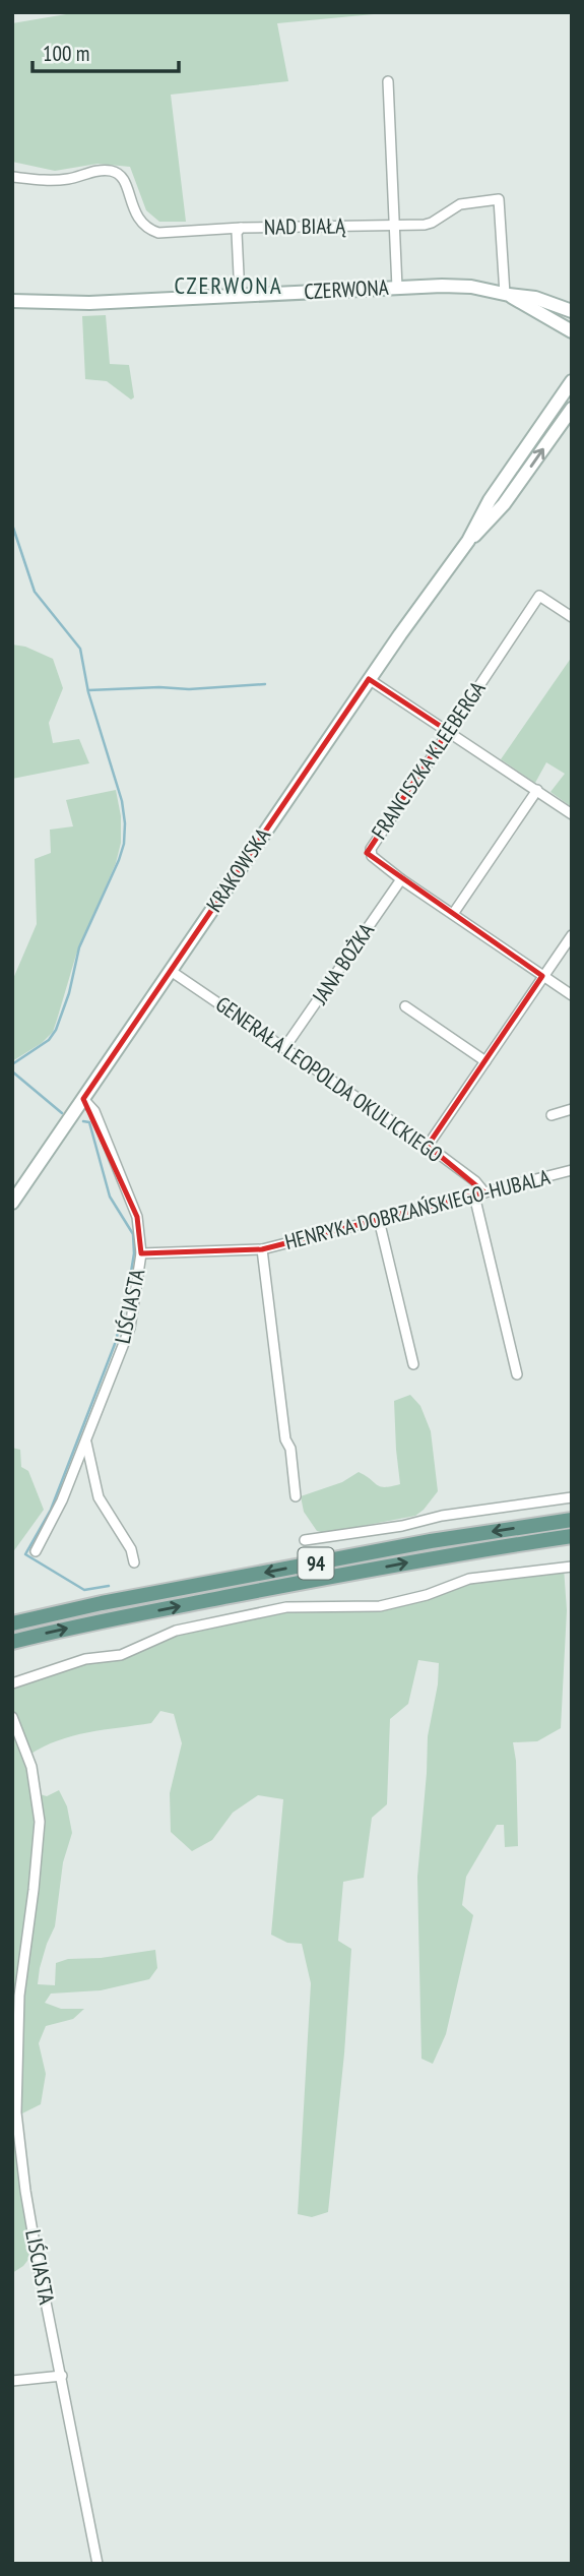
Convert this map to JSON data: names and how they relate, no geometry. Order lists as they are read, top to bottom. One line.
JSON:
{"streets":{"main road":["CZERWONA","KRAKOWSKA","94"],"street":["NAD BIAŁĄ","FRANCISZKA KLEEBERGA","JANA BOŻKA","GENERAŁA LEOPOLDA OKULICKIEGO","HENRYKA DOBRZAŃSKIEGO-HUBALA","LIŚCIASTA"]},"crossings":[["NAD BIAŁĄ","CZERWONA"],["FRANCISZKA KLEEBERGA","JANA BOŻKA"],["KRAKOWSKA","GENERAŁA LEOPOLDA OKULICKIEGO"],["KRAKOWSKA","LIŚCIASTA"],["JANA BOŻKA","GENERAŁA LEOPOLDA OKULICKIEGO"],["GENERAŁA LEOPOLDA OKULICKIEGO","HENRYKA DOBRZAŃSKIEGO-HUBALA"],["HENRYKA DOBRZAŃSKIEGO-HUBALA","LIŚCIASTA"]],"districts":["CZERWONA"],"scale_bar":"100 m"}
